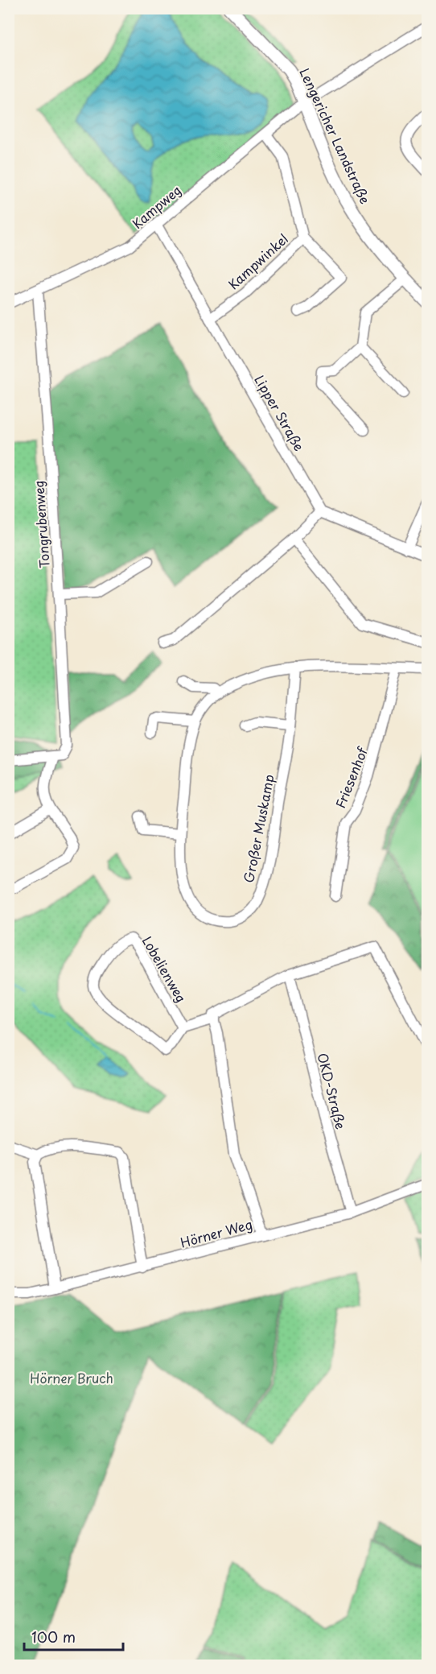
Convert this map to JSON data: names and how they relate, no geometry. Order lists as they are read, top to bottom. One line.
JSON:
{"streets":{"main road":["Lengericher Landstraße"],"street":["Kampweg","Kampwinkel","Lipper Straße","Tongrubenweg","Friesenhof","Großer Muskamp","Lobelienweg","OKD-Straße","Hörner Weg"]},"crossings":[["Lengericher Landstraße","Kampweg"],["Kampweg","Kampwinkel"],["Kampweg","Lipper Straße"],["Kampweg","Tongrubenweg"],["Kampwinkel","Lipper Straße"],["Friesenhof","Großer Muskamp"],["OKD-Straße","Hörner Weg"]],"parks":["Hörner Bruch"],"scale_bar":"100 m"}
